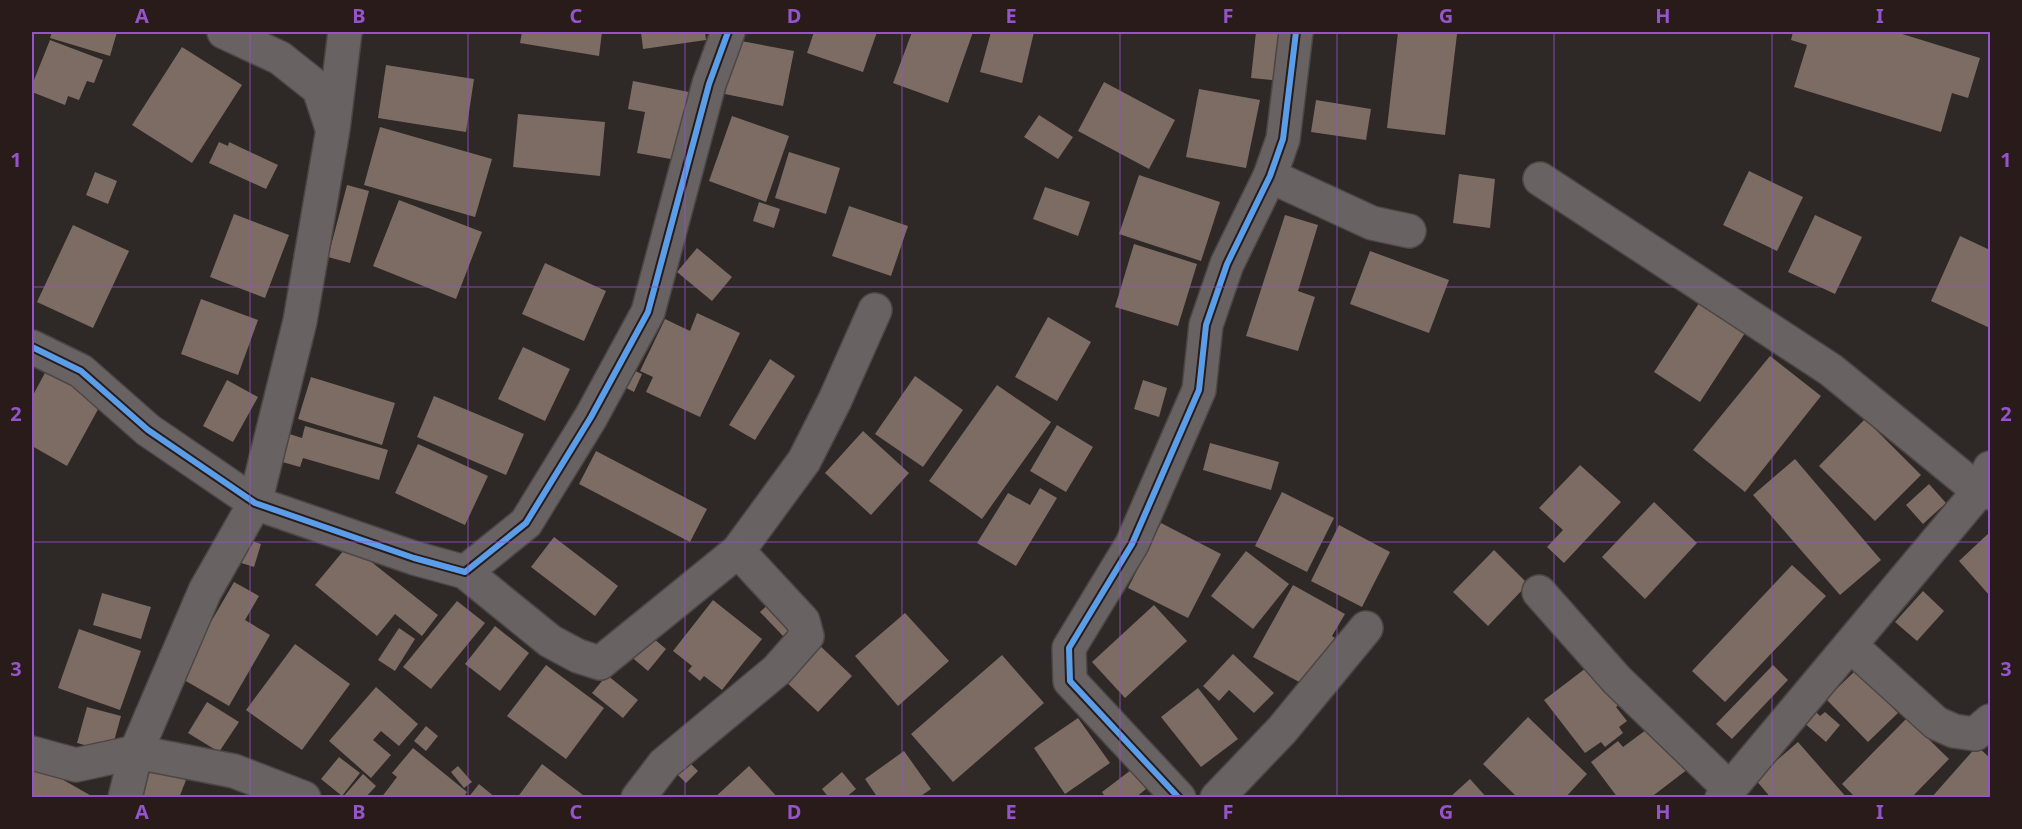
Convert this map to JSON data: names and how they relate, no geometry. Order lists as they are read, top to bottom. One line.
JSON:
{"grid":{"columns":["A","B","C","D","E","F","G","H","I"],"rows":["1","2","3"]}}
